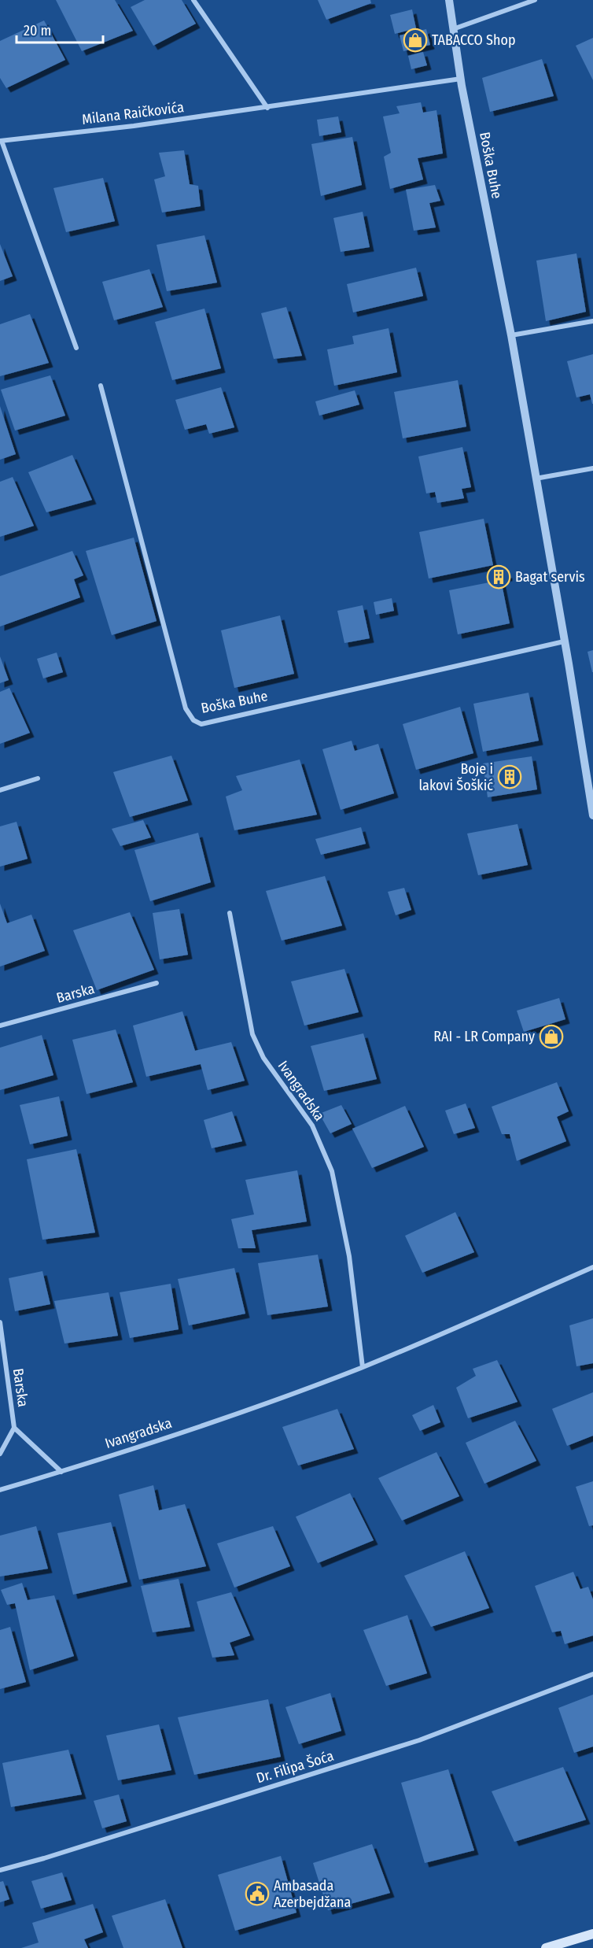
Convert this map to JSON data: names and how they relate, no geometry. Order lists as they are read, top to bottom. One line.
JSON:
{"streets":{"street":["Milana Raičkovića","Boška Buhe","Barska","Ivangradska","Dr. Filipa Šoća"]},"crossings":[["Milana Raičkovića","Boška Buhe"],["Barska","Ivangradska"]],"places":{"shop":["TABACCO Shop","RAI - LR Company"],"building":["Bagat servis","Boje i lakovi Šoškić"],"public building":["Ambasada Azerbejdžana"]},"scale_bar":"20 m"}
